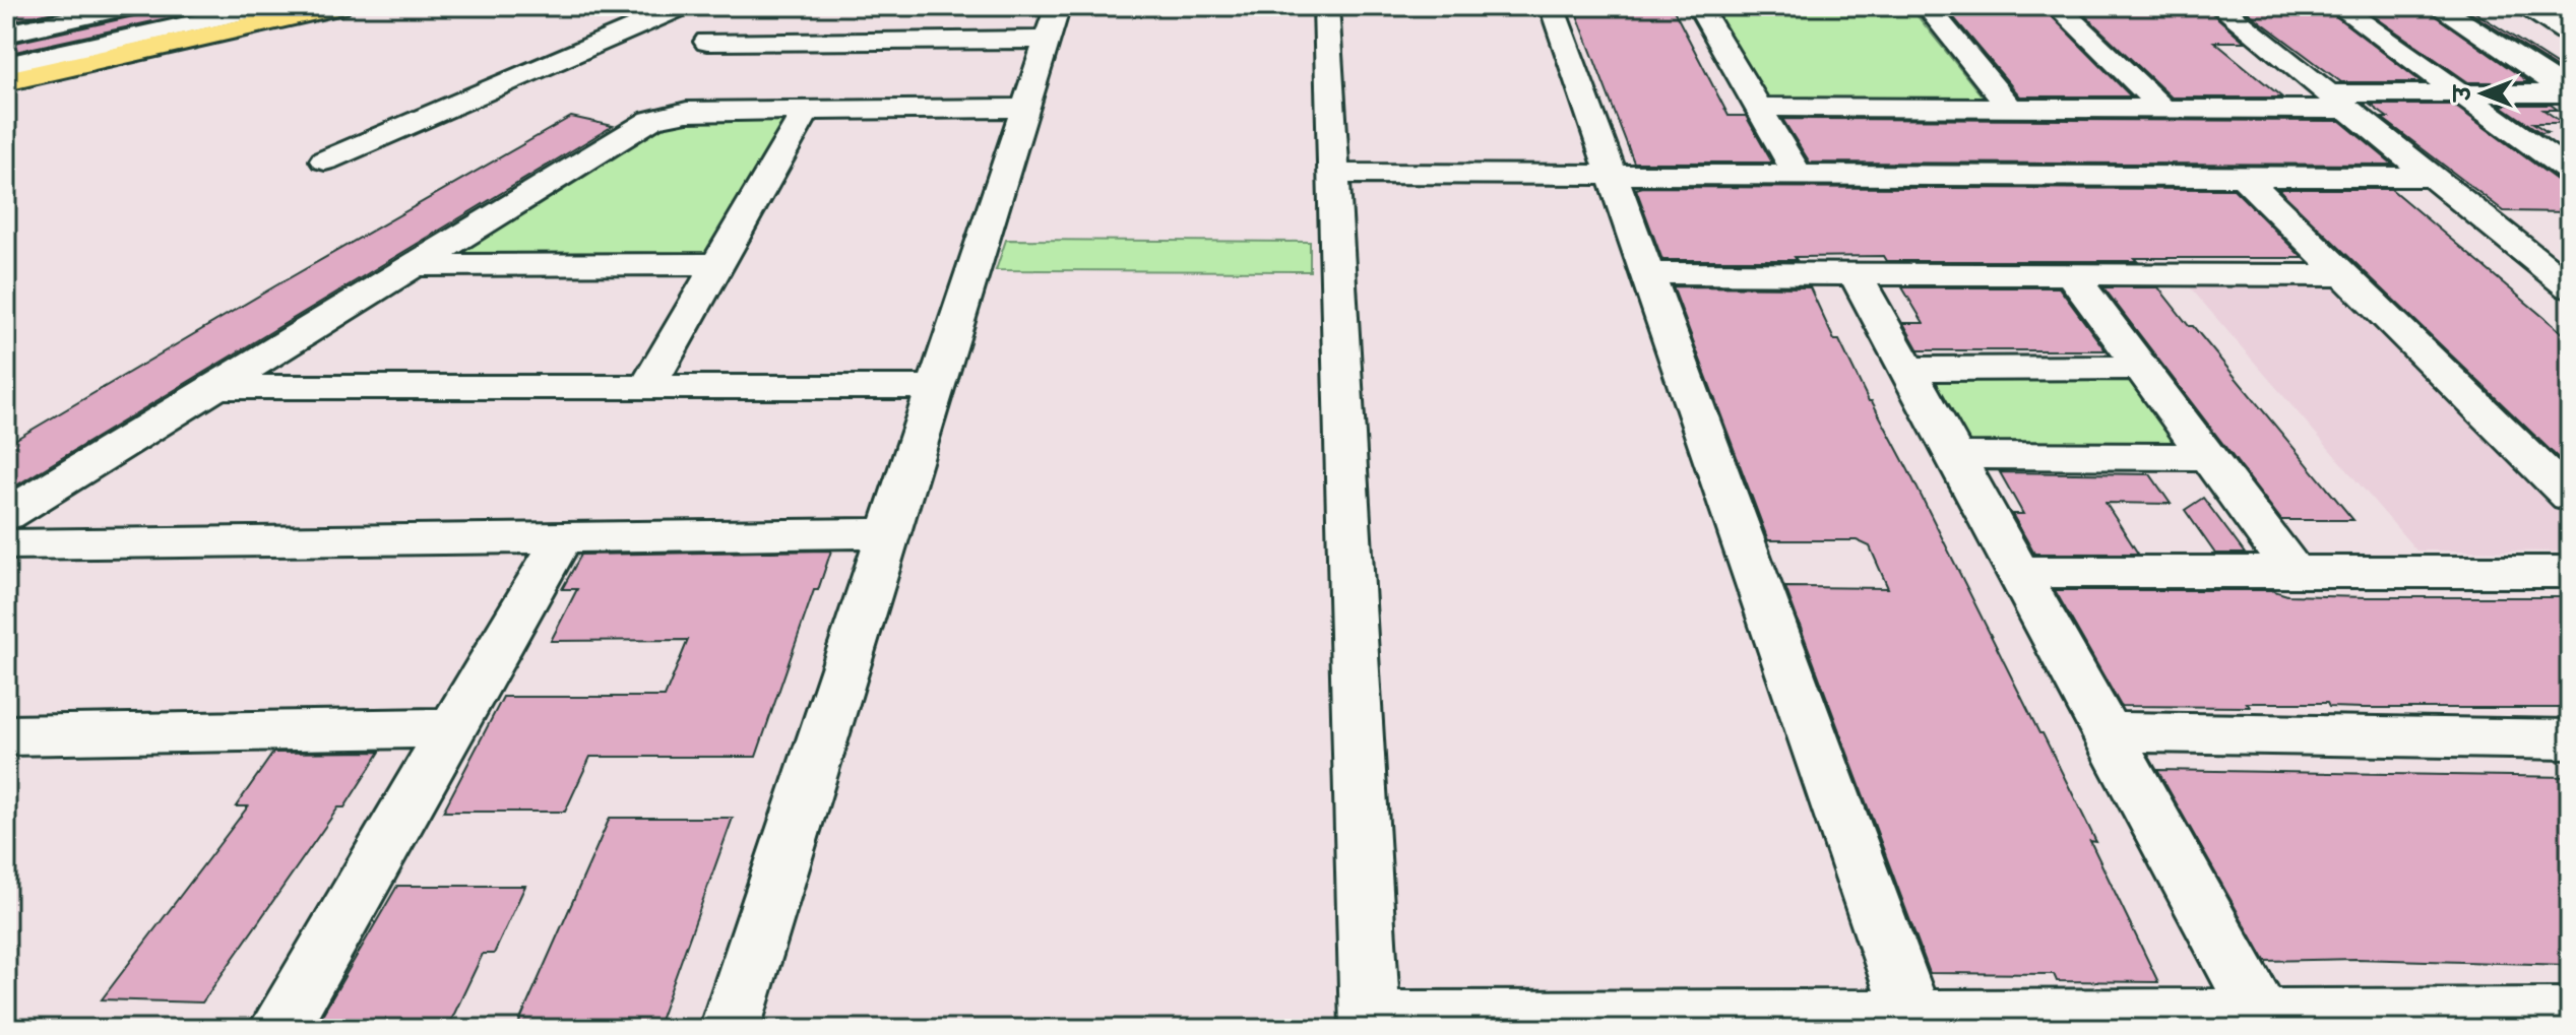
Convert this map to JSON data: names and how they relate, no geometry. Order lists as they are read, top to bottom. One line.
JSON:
{"north":"left"}
